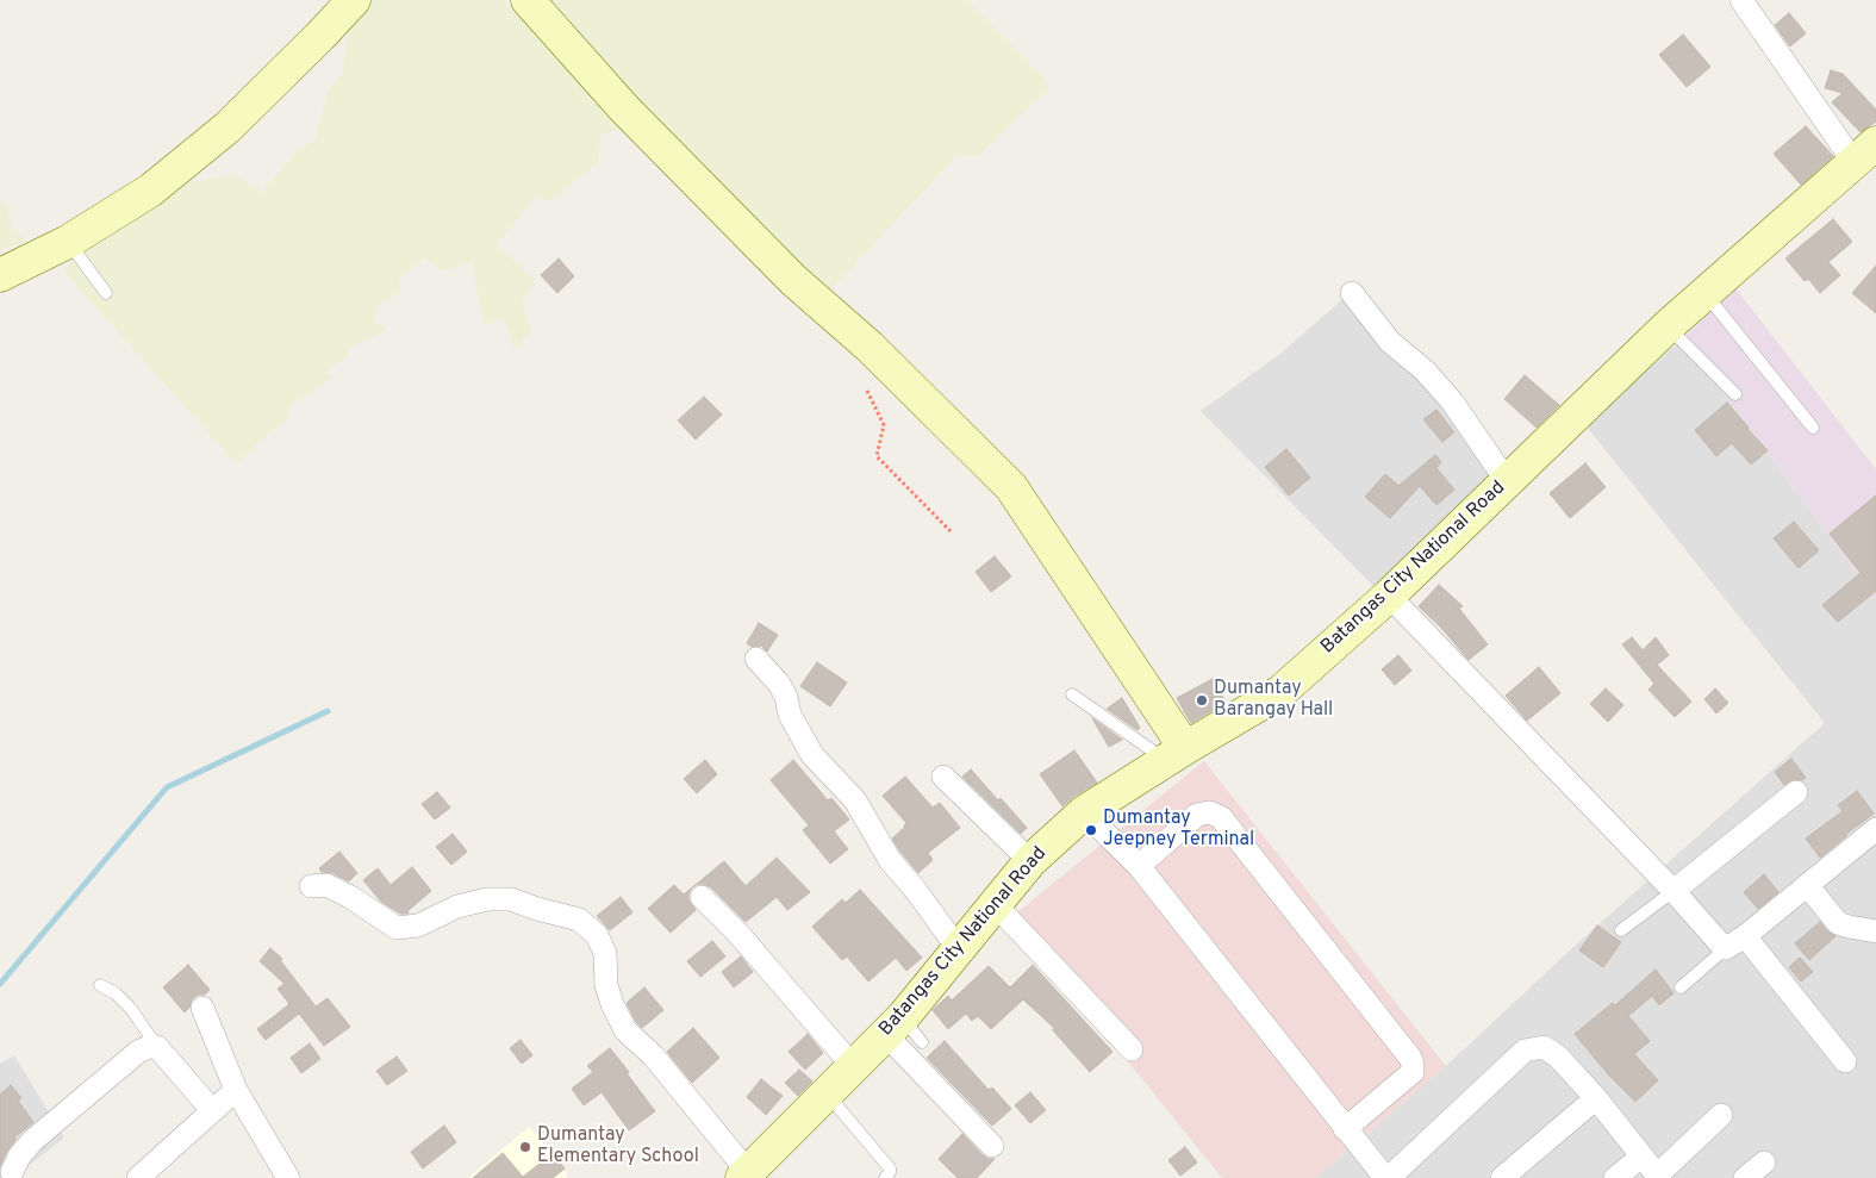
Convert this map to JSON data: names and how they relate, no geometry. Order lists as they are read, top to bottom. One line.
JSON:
{"streets":{"street":["Batangas City National Road"]},"places":["Dumantay Barangay Hall","Dumantay Jeepney Terminal","Dumantay Elementary School"]}
